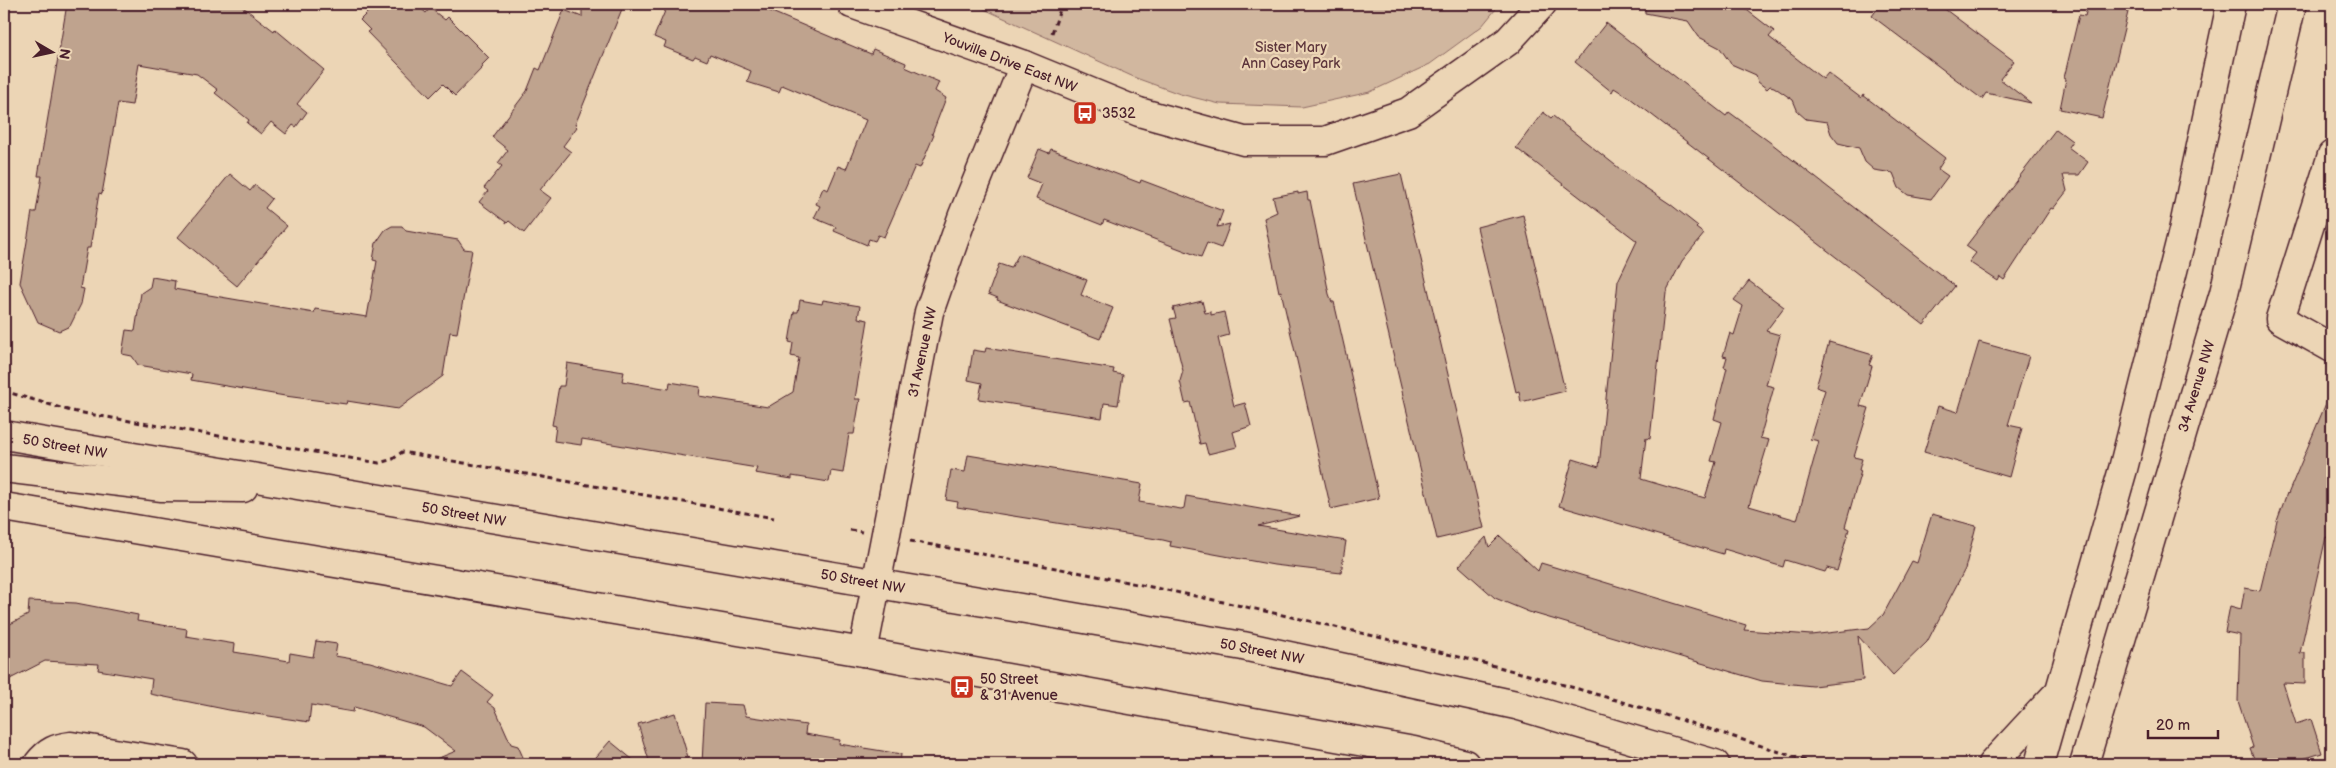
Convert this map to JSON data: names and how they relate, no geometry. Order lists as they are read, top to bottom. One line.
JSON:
{"streets":{"main road":["Youville Drive East NW","31 Avenue NW","34 Avenue NW","50 Street NW"]},"crossings":[["Youville Drive East NW","31 Avenue NW"],["31 Avenue NW","50 Street NW"]],"parks":["Sister Mary Ann Casey Park"],"places":{"bus stop":["3532","50 Street & 31 Avenue"]},"scale_bar":"20 m","north":"right"}
